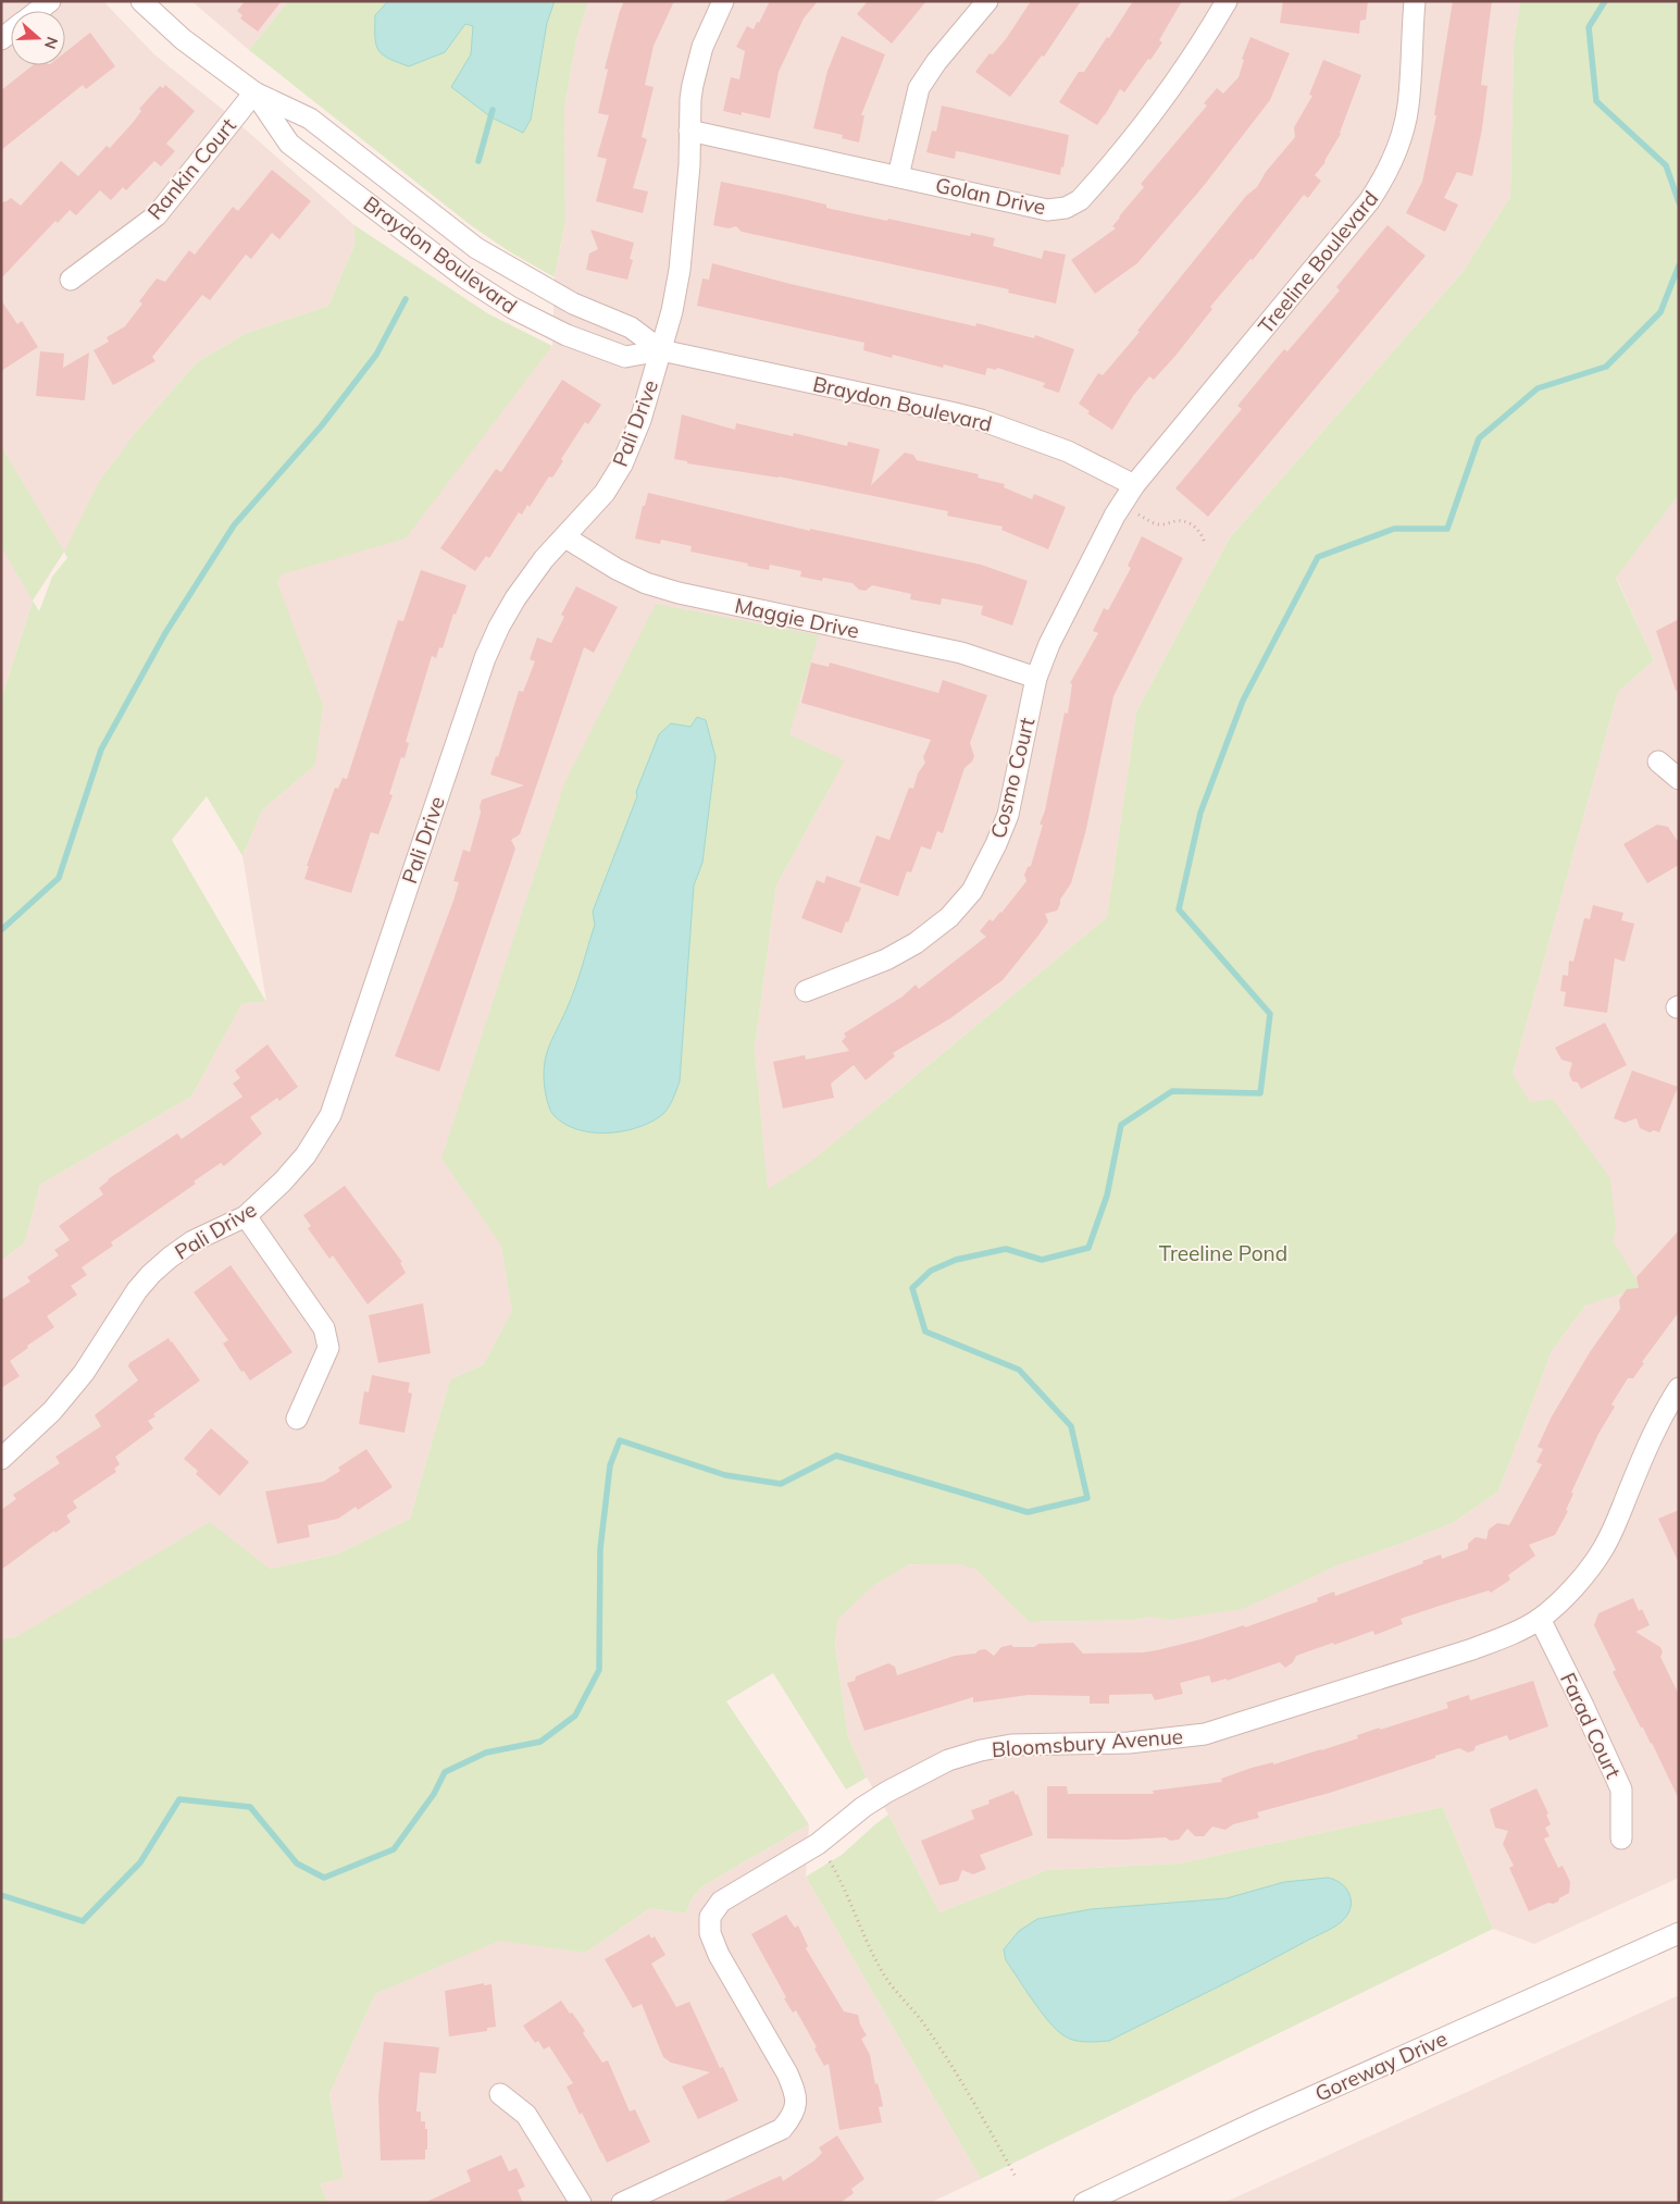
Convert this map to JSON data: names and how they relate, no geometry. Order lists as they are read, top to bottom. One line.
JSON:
{"streets":{"street":["Rankin Court","Golan Drive","Braydon Boulevard","Treeline Boulevard","Pali Drive","Maggie Drive","Cosmo Court","Farad Court","Bloomsbury Avenue","Goreway Drive"]},"crossings":[["Rankin Court","Braydon Boulevard"],["Golan Drive","Pali Drive"],["Braydon Boulevard","Treeline Boulevard"],["Braydon Boulevard","Pali Drive"],["Braydon Boulevard","Cosmo Court"],["Treeline Boulevard","Cosmo Court"],["Pali Drive","Maggie Drive"],["Maggie Drive","Cosmo Court"],["Farad Court","Bloomsbury Avenue"]],"parks":["Treeline Pond"],"north":"right"}
